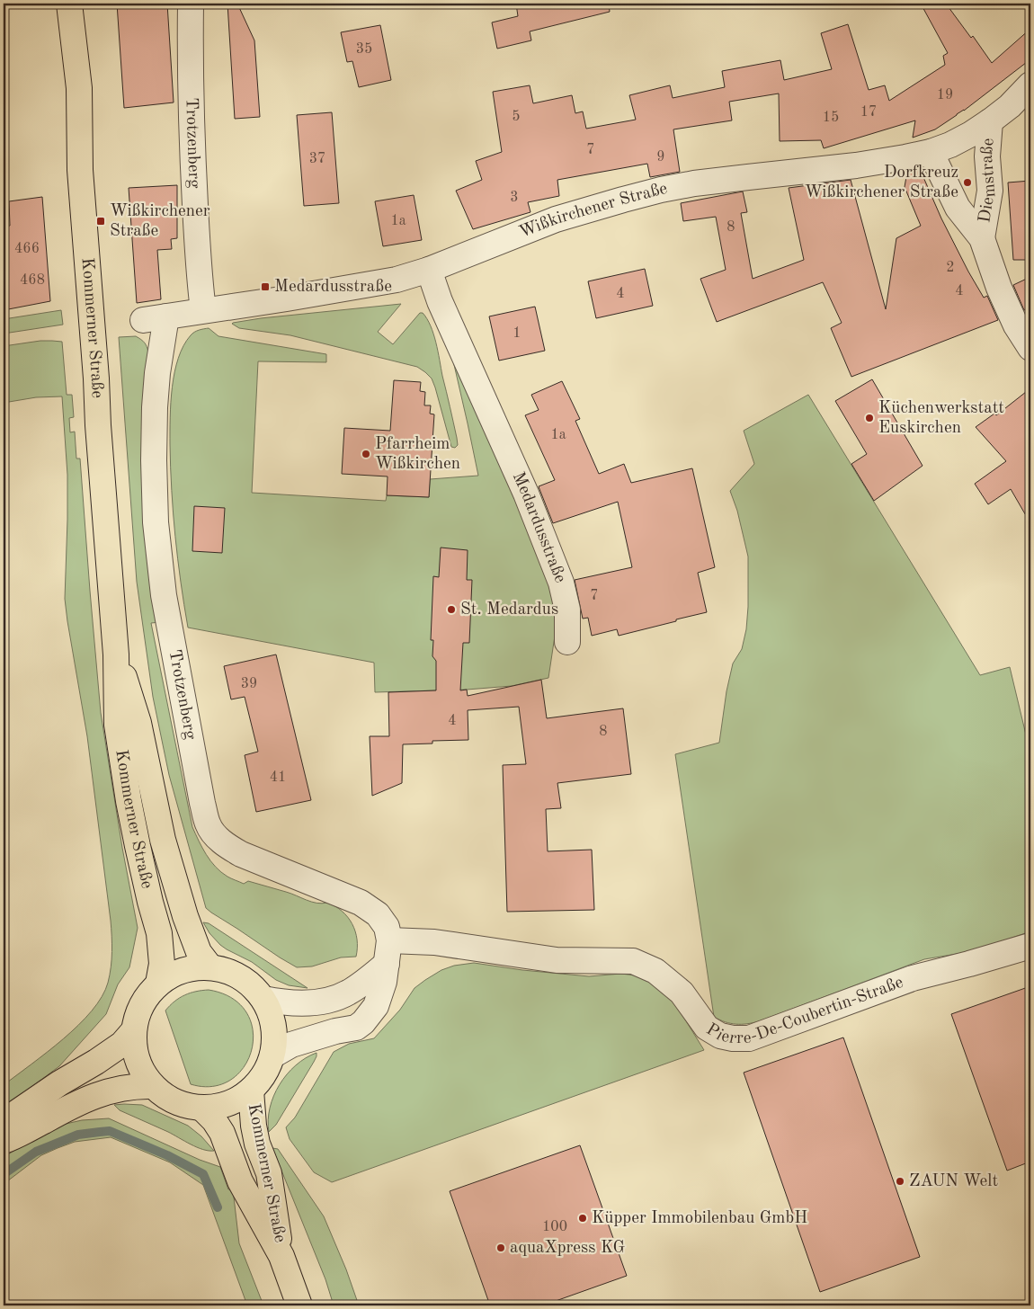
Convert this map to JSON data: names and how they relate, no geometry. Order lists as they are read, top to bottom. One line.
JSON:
{"streets":{"main road":["Kommerner Straße"],"street":["Trotzenberg","Diemstraße","Wißkirchener Straße","Medardusstraße","Pierre-De-Coubertin-Straße"]},"crossings":[["Trotzenberg","Wißkirchener Straße"],["Trotzenberg","Pierre-De-Coubertin-Straße"],["Diemstraße","Wißkirchener Straße"],["Wißkirchener Straße","Medardusstraße"]],"places":{"other":["Dorfkreuz Wißkirchener Straße","Küchenwerkstatt Euskirchen","Pfarrheim Wißkirchen","St. Medardus","ZAUN Welt","Küpper Immobilenbau GmbH","aquaXpress KG"],"transit":["Wißkirchener Straße","Medardusstraße"]},"house_numbers":["35","19","17","5","15","7","9","37","3","1a","8","466","2","468","4","4","1","1a","7","39","4","8","41","100"]}
